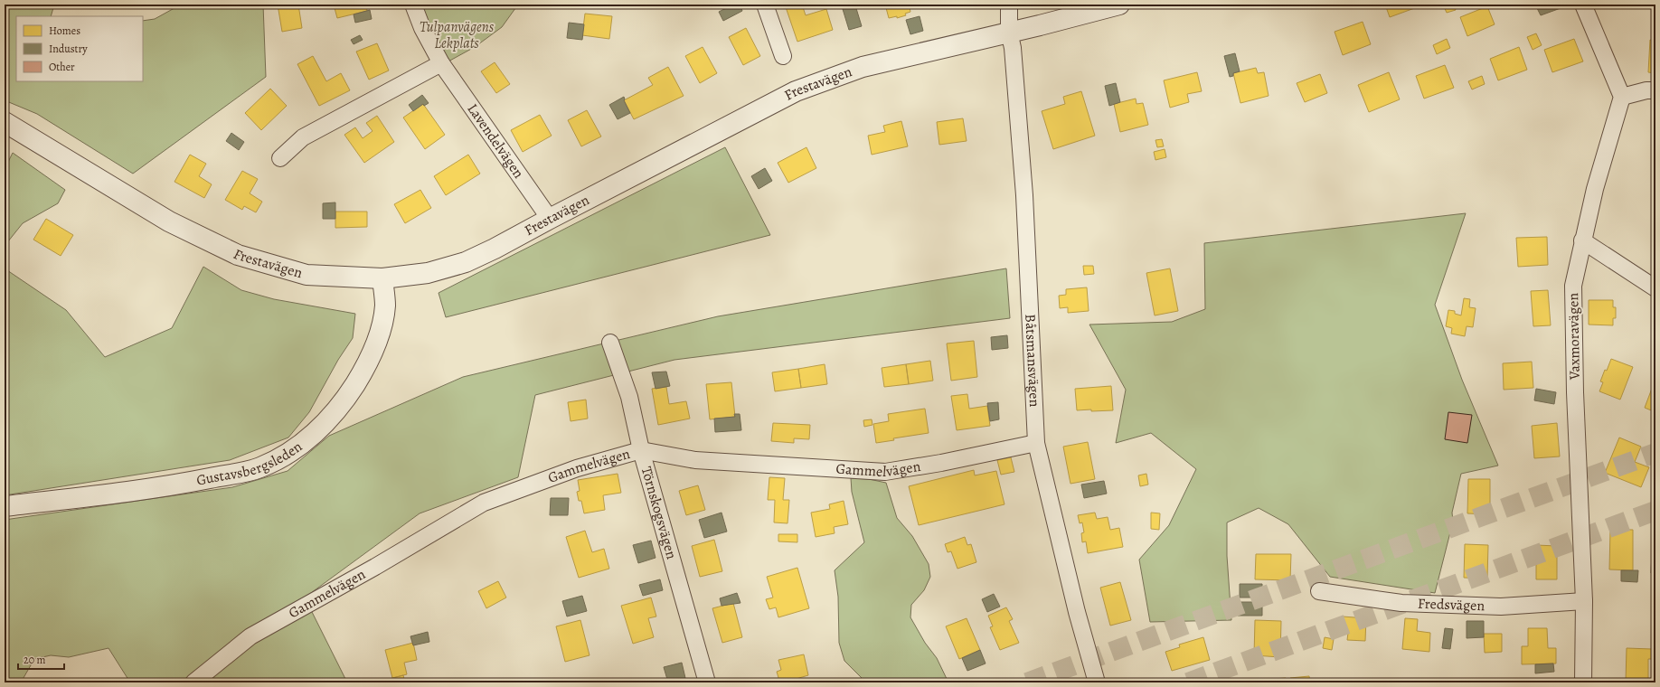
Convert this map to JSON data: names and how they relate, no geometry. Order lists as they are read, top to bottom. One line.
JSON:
{"streets":{"street":["Frestavägen","Lavendelvägen","Vaxmoravägen","Båtsmansvägen","Gustavsbergsleden","Gammelvägen","Törnskogsvägen","Fredsvägen"]},"crossings":[["Frestavägen","Lavendelvägen"],["Frestavägen","Båtsmansvägen"],["Frestavägen","Gustavsbergsleden"],["Vaxmoravägen","Fredsvägen"],["Båtsmansvägen","Gammelvägen"],["Gammelvägen","Törnskogsvägen"]],"parks":["Tulpanvägens Lekplats"],"legend":["Homes","Industry","Other"],"scale_bar":"20 m"}
